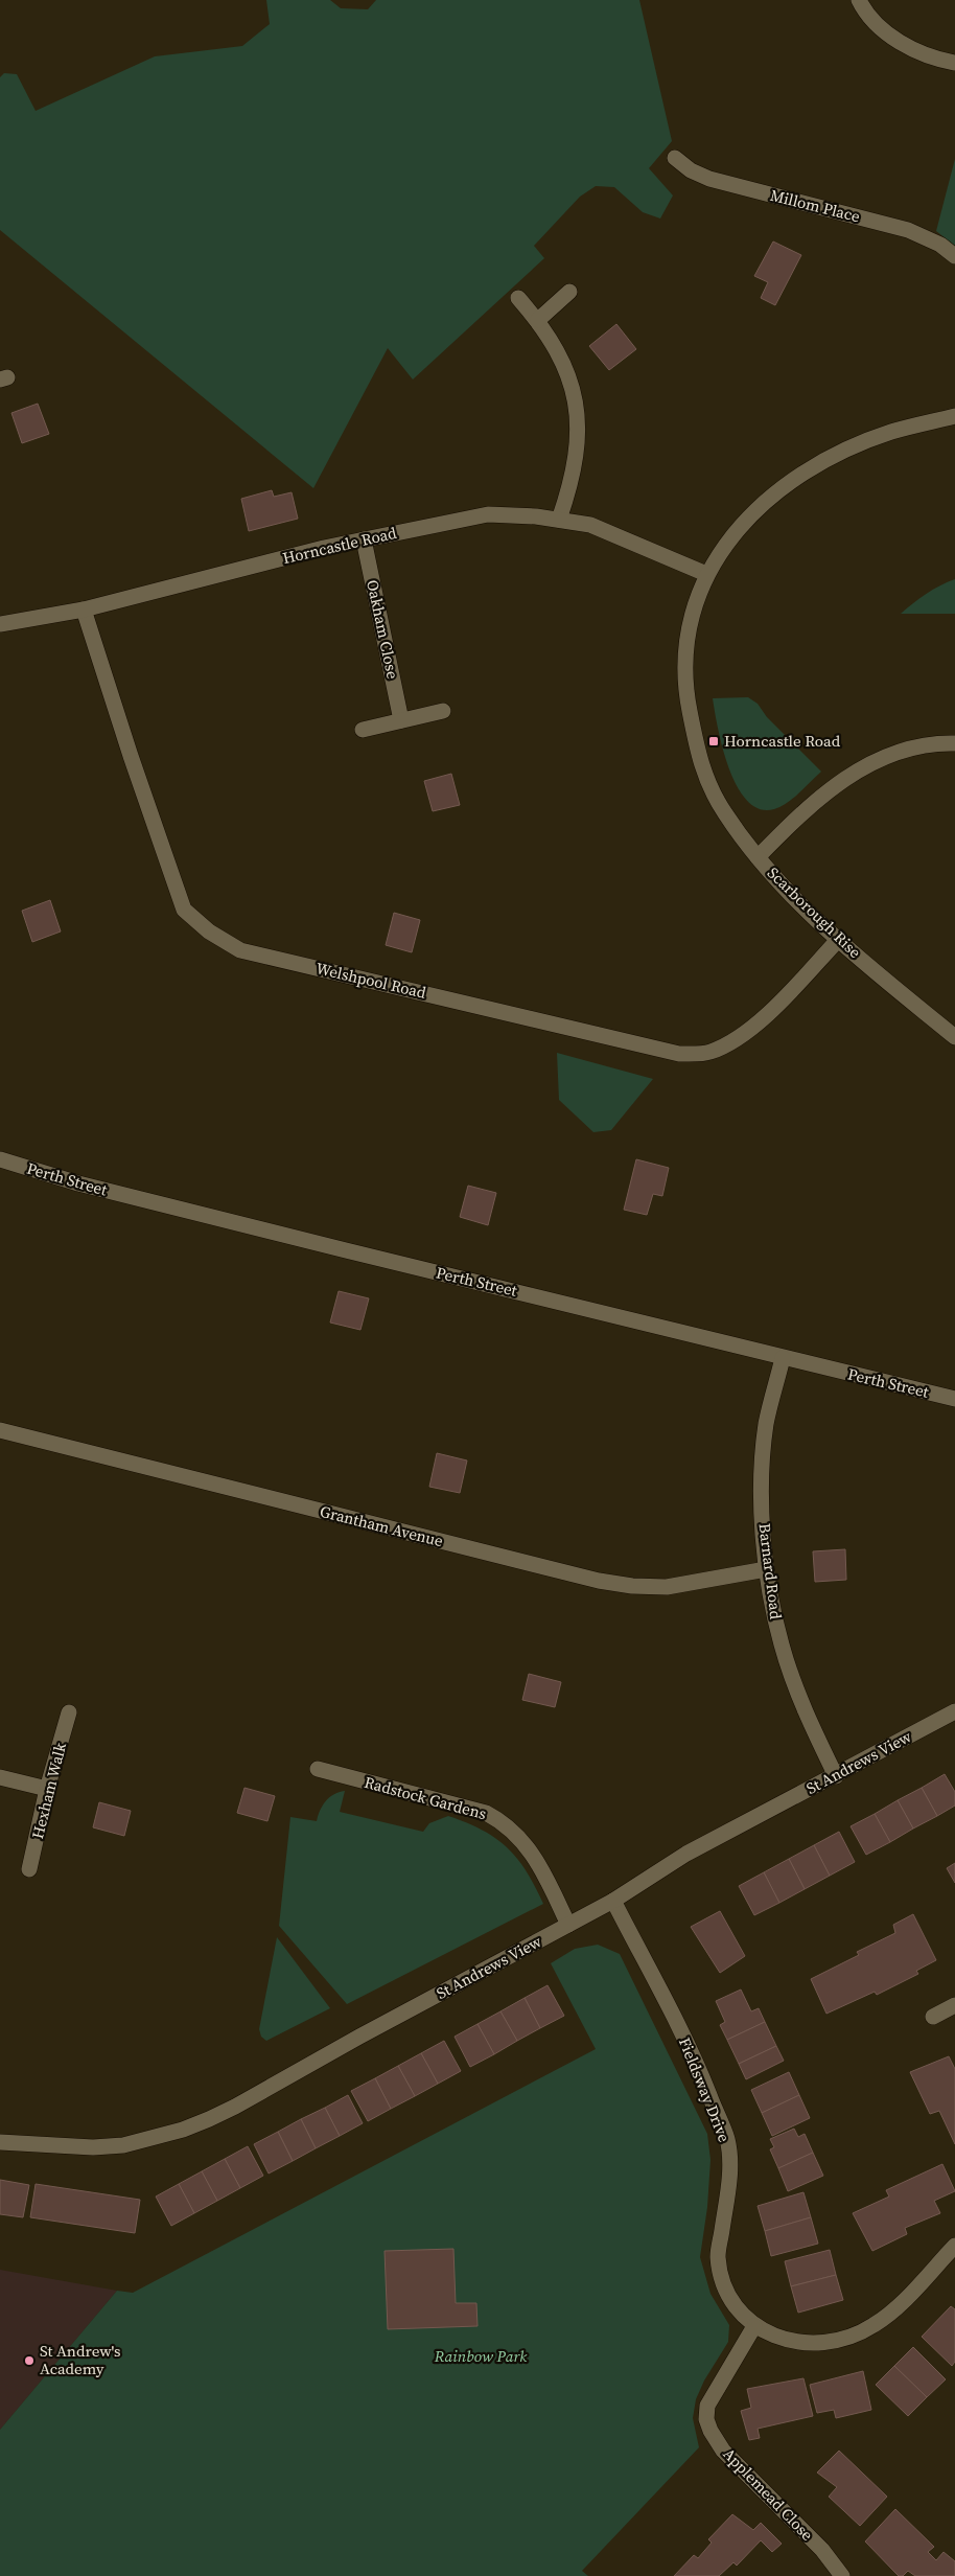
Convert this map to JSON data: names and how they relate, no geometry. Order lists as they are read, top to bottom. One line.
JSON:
{"streets":{"street":["Millom Place","Horncastle Road","Oakham Close","Scarborough Rise","Welshpool Road","Perth Street","Grantham Avenue","Barnard Road","St Andrews View","Hexham Walk","Radstock Gardens","Fieldsway Drive","Applemead Close"]},"crossings":[["Horncastle Road","Oakham Close"],["Horncastle Road","Scarborough Rise"],["Horncastle Road","Welshpool Road"],["Scarborough Rise","Welshpool Road"],["Perth Street","Barnard Road"],["Grantham Avenue","Barnard Road"],["Barnard Road","St Andrews View"],["St Andrews View","Radstock Gardens"],["St Andrews View","Fieldsway Drive"],["Fieldsway Drive","Applemead Close"]],"parks":["Rainbow Park"],"places":{"transit":["Horncastle Road"],"other":["St Andrew's Academy"]}}
